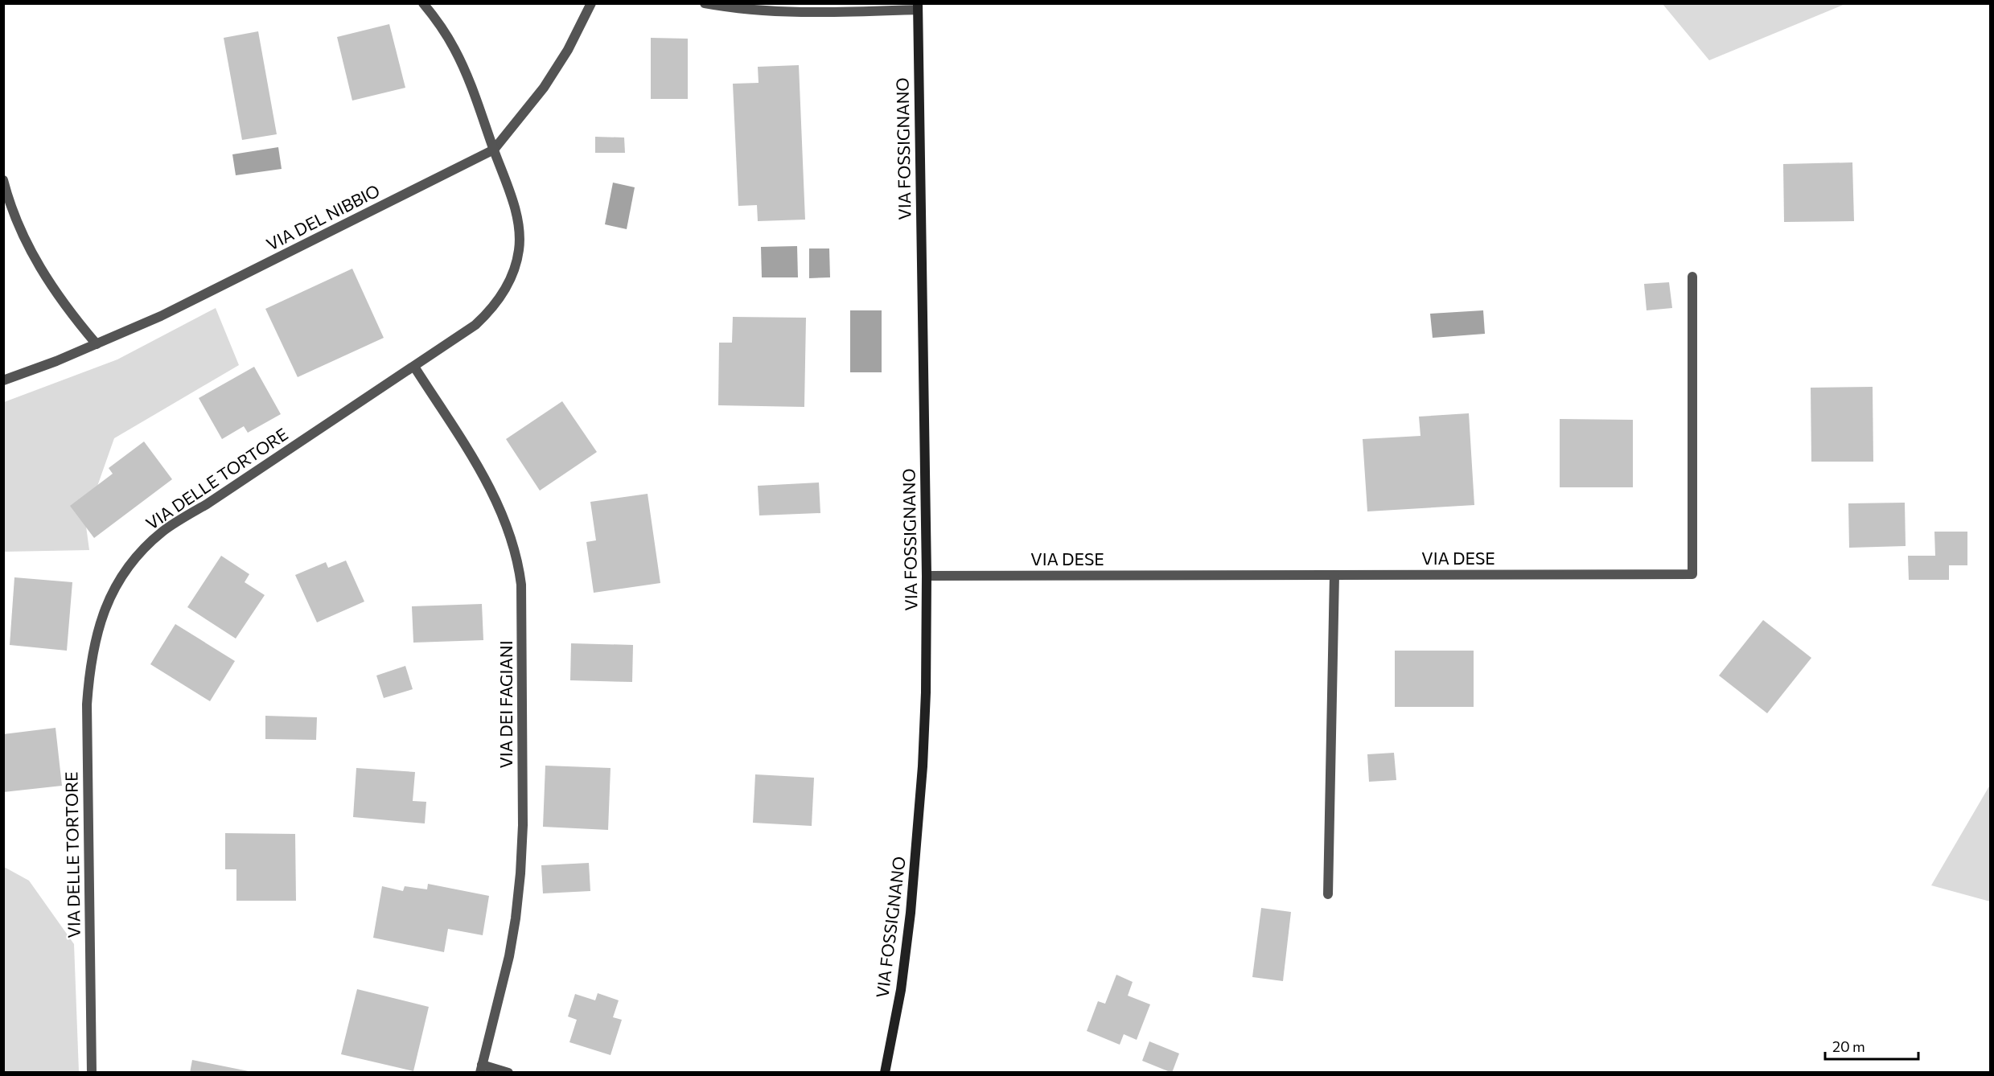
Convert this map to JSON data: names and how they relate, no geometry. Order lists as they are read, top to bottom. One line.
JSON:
{"streets":{"street":["VIA FOSSIGNANO","VIA DEL NIBBIO","VIA DELLE TORTORE","VIA DESE","VIA DEI FAGIANI"]},"crossings":[["VIA FOSSIGNANO","VIA DESE"],["VIA DEL NIBBIO","VIA DELLE TORTORE"],["VIA DELLE TORTORE","VIA DEI FAGIANI"]],"scale_bar":"20 m"}
